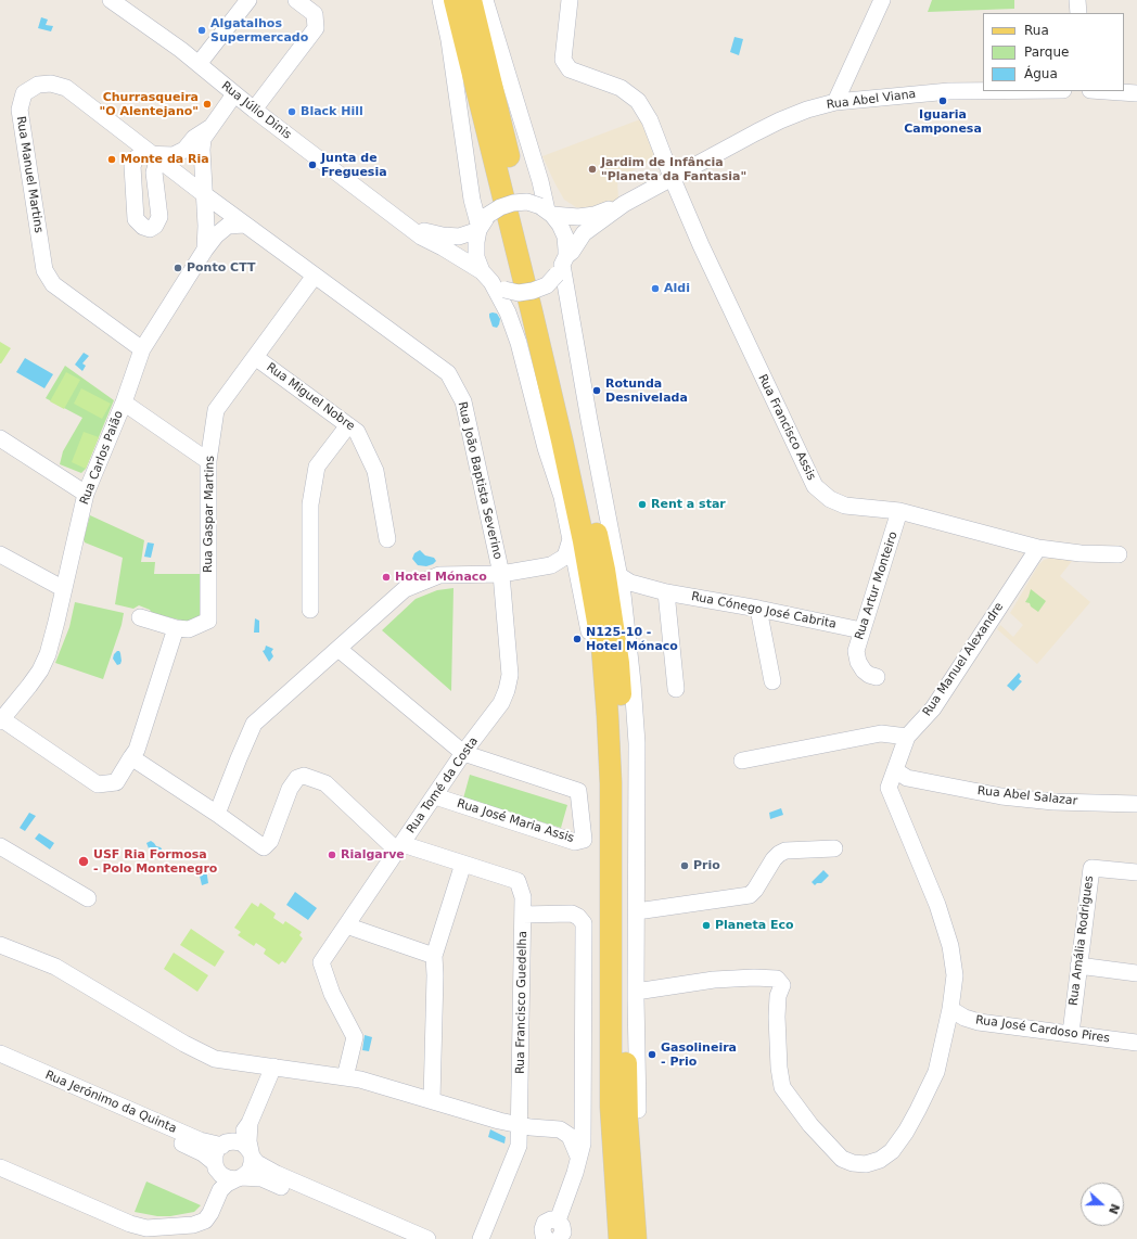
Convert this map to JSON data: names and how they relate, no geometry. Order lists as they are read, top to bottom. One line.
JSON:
{"streets":{"street":["Rua Abel Viana","Rua Júlio Dinis","Rua Manuel Martins","Rua Miguel Nobre","Rua Francisco Assis","Rua Carlos Paião","Rua João Baptista Severino","Rua Gaspar Martins","Rua Artur Monteiro","Rua Cónego José Cabrita","Rua Manuel Alexandre","Rua Tomé da Costa","Rua Abel Salazar","Rua José Maria Assis","Rua Amália Rodrigues","Rua Francisco Guedelha","Rua José Cardoso Pires","Rua Jerónimo da Quinta"]},"crossings":[["Rua Abel Viana","Rua Júlio Dinis"],["Rua Abel Viana","Rua Francisco Assis"],["Rua Júlio Dinis","Rua Carlos Paião"],["Rua Manuel Martins","Rua Carlos Paião"],["Rua Manuel Martins","Rua João Baptista Severino"],["Rua Miguel Nobre","Rua Gaspar Martins"],["Rua Francisco Assis","Rua Artur Monteiro"],["Rua Francisco Assis","Rua Manuel Alexandre"],["Rua Carlos Paião","Rua João Baptista Severino"],["Rua João Baptista Severino","Rua Gaspar Martins"],["Rua João Baptista Severino","Rua Tomé da Costa"],["Rua Artur Monteiro","Rua Cónego José Cabrita"],["Rua Tomé da Costa","Rua José Maria Assis"],["Rua Tomé da Costa","Rua Francisco Guedelha"],["Rua Amália Rodrigues","Rua José Cardoso Pires"]],"places":["Algatalhos Supermercado","Iguaria Camponesa","Churrasqueira \"O Alentejano\"","Black Hill","Monte da Ria","Junta de Freguesia","Jardim de Infância \"Planeta da Fantasia\"","Ponto CTT","Aldi","Rotunda Desnivelada","Rent a star","Hotel Mónaco","N125-10 - Hotel Mónaco","Rialgarve","USF Ria Formosa - Polo Montenegro","Prio","Planeta Eco","Gasolineira - Prio"],"legend":["Rua","Parque","Água"],"north":"right"}
